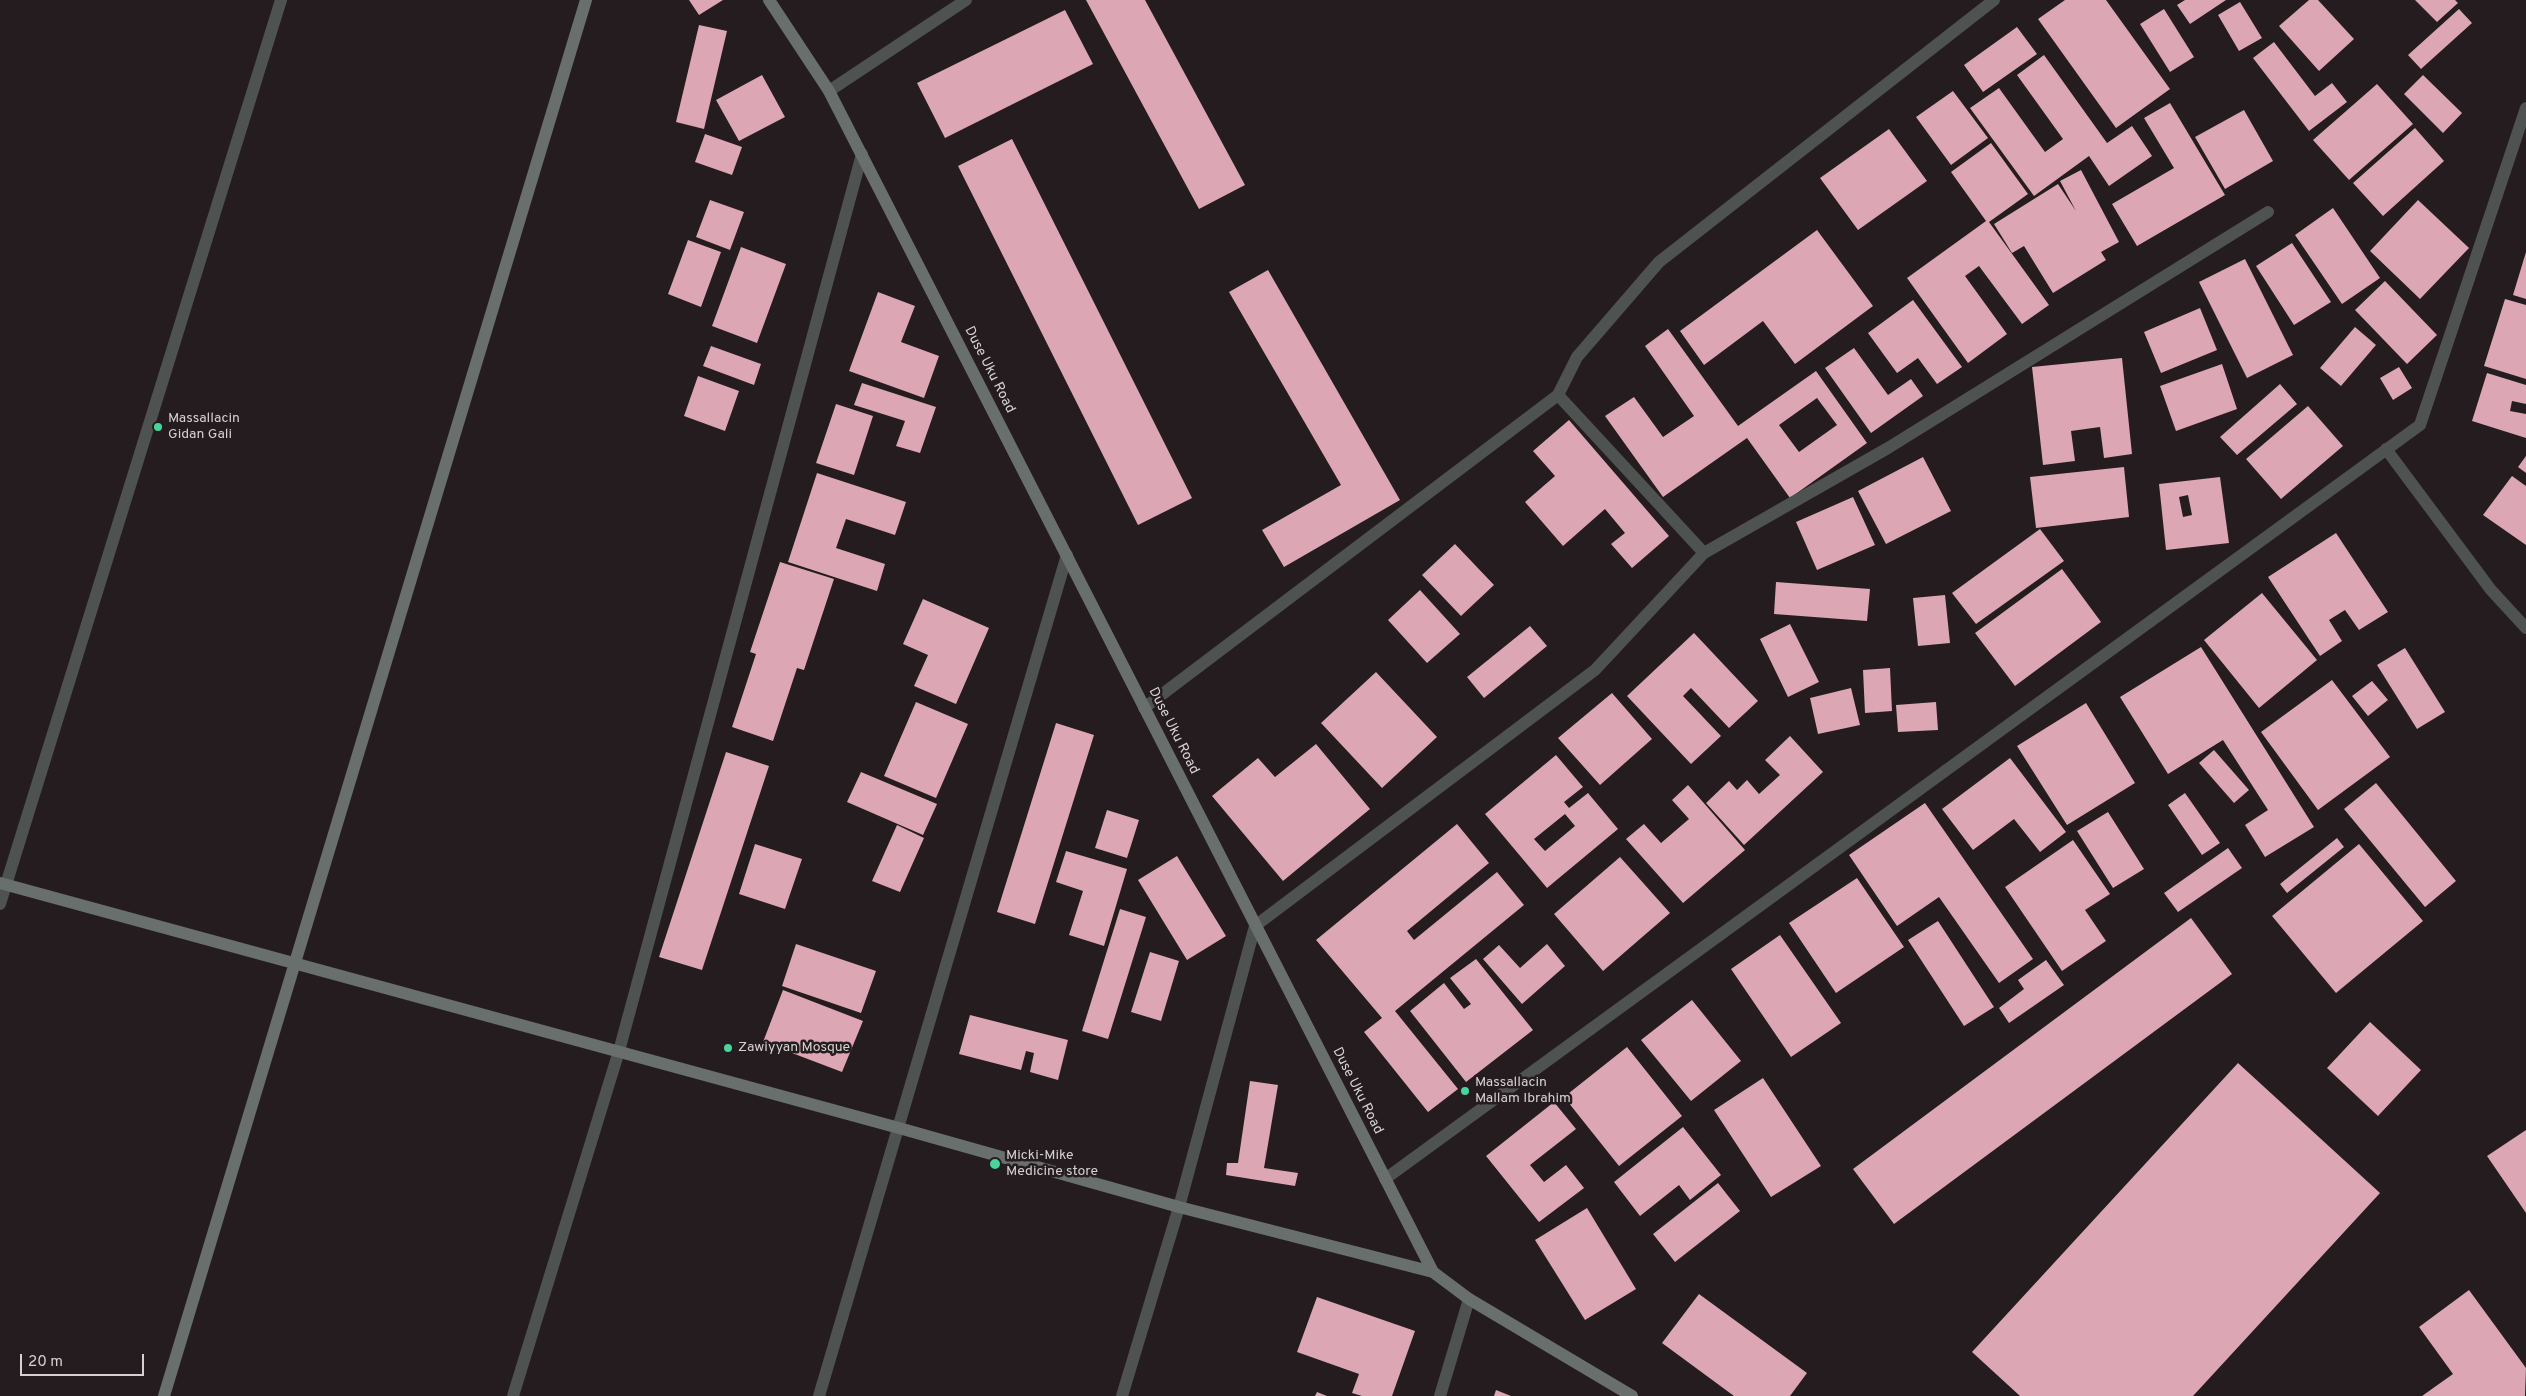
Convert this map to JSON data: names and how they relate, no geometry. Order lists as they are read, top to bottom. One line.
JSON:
{"streets":{"street":["Duse Uku Road"]},"places":["Massallacin Gidan Gali","Zawiyyan Mosque","Massallacin Mallam Ibrahim","Micki-Mike Medicine store"],"scale_bar":"20 m"}
